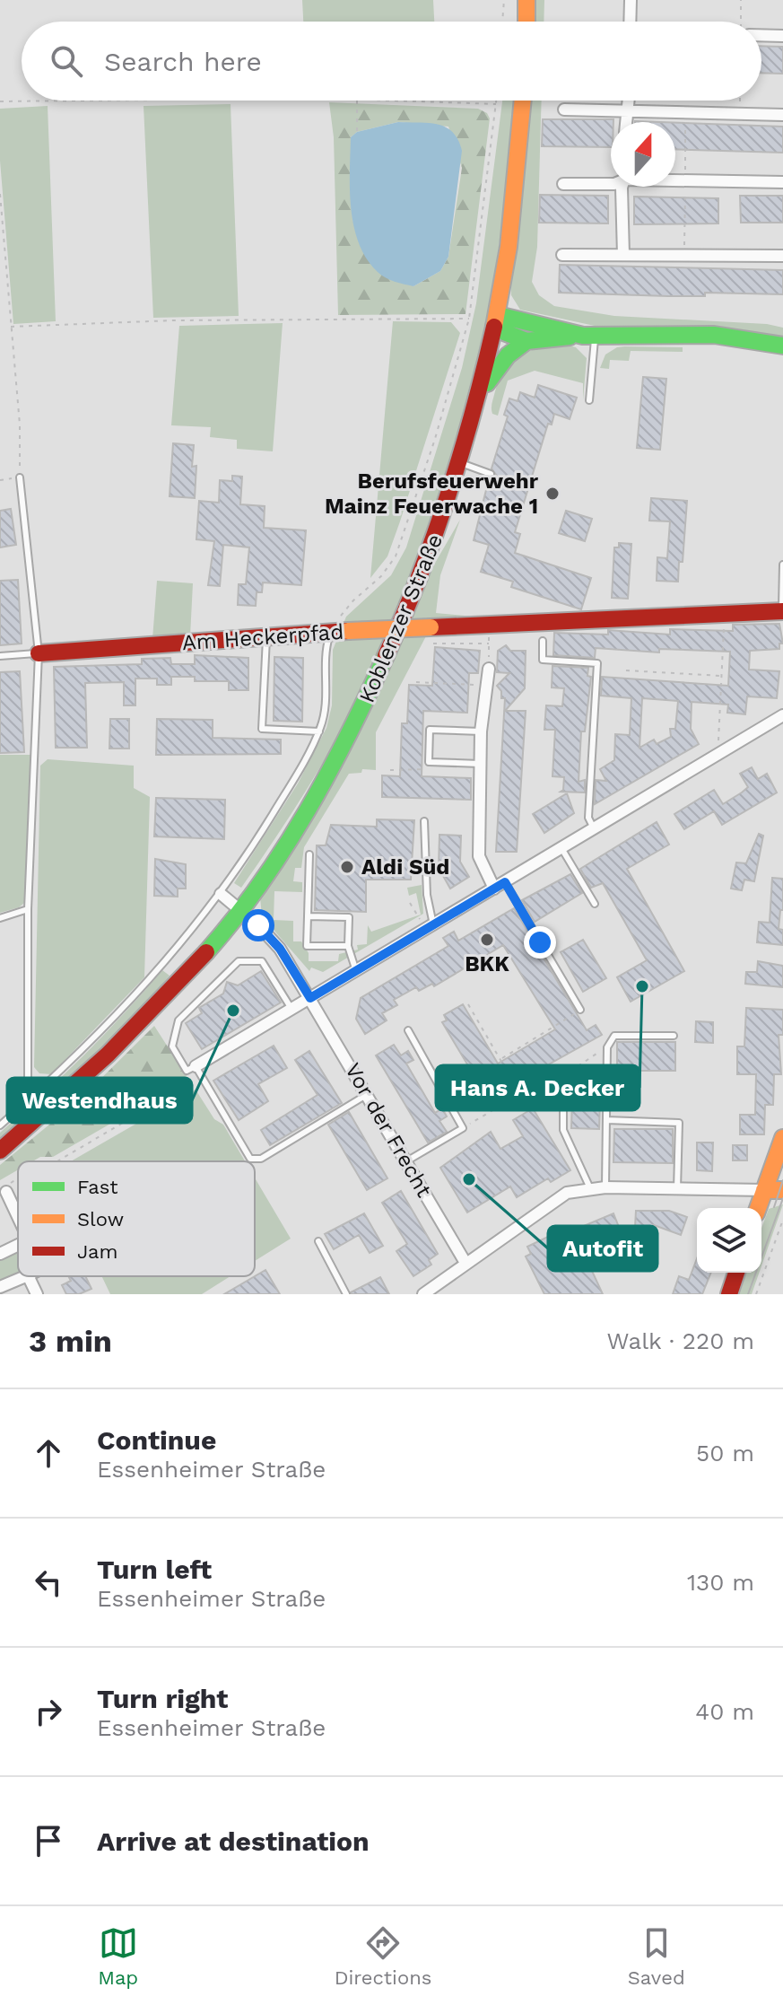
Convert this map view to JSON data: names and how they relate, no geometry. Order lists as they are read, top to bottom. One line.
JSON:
{"streets":{"street":["Koblenzer Straße","Am Heckerpfad","Vor der Frecht"]},"crossings":[["Koblenzer Straße","Vor der Frecht"]],"places":["Berufsfeuerwehr Mainz Feuerwache 1","Aldi Süd","BKK","Hans A. Decker","Westendhaus","Autofit"],"legend":["Fast","Slow","Jam"],"north":"top","page":{"search":"Search here","heading":["3 min","Walk · 220 m"],"list":[["Continue","Essenheimer Straße","50 m"],["Turn left","Essenheimer Straße","130 m"],["Turn right","Essenheimer Straße","40 m"],"Arrive at destination"],"nav":["Map","Directions","Saved"]}}
